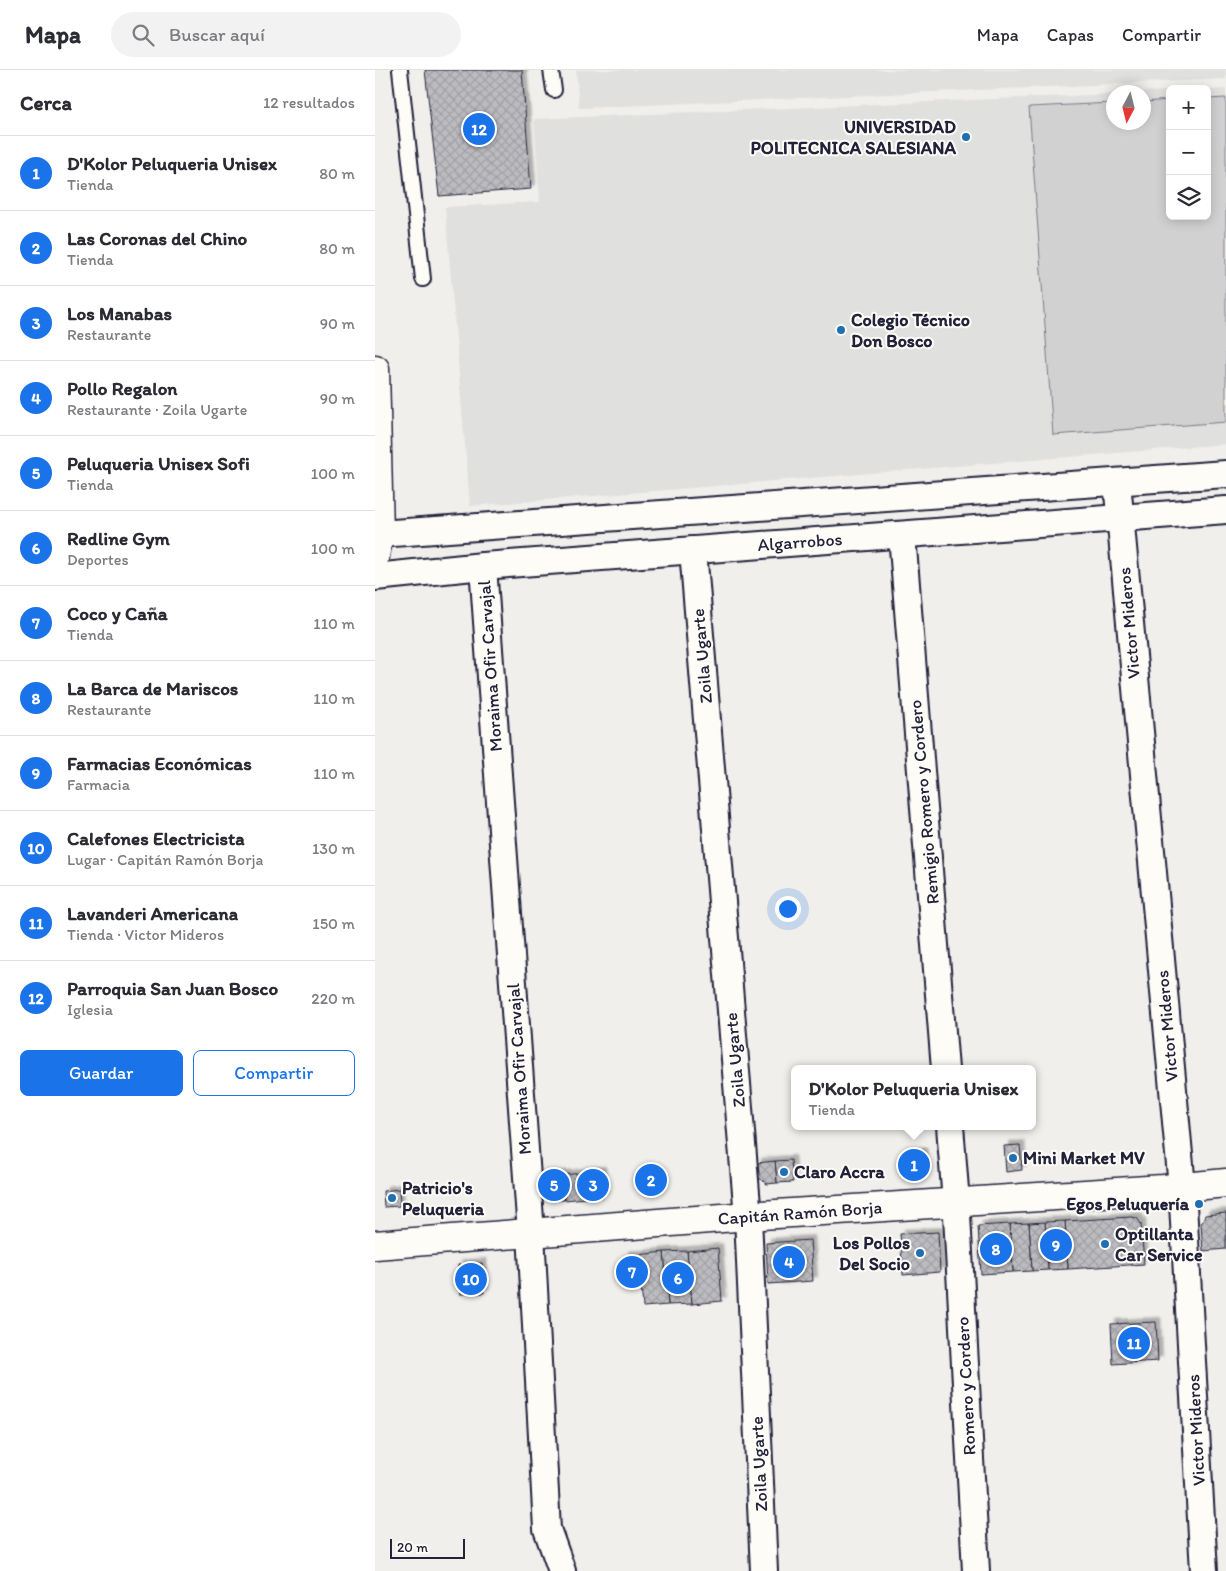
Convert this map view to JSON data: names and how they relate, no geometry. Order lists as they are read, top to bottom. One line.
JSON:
{"streets":{"street":["Algarrobos","Victor Mideros","Zoila Ugarte","Moraima Ofir Carvajal","Remigio Romero y Cordero","Capitán Ramón Borja","Romero y Cordero"]},"crossings":[["Algarrobos","Victor Mideros"],["Algarrobos","Zoila Ugarte"],["Algarrobos","Moraima Ofir Carvajal"],["Algarrobos","Remigio Romero y Cordero"],["Victor Mideros","Capitán Ramón Borja"],["Zoila Ugarte","Capitán Ramón Borja"],["Moraima Ofir Carvajal","Capitán Ramón Borja"],["Capitán Ramón Borja","Romero y Cordero"]],"places":["UNIVERSIDAD POLITECNICA SALESIANA","Colegio Técnico Don Bosco","Mini Market MV","Claro Accra","Patricio's Peluqueria","Egos Peluquería","Optillanta Car Service","Los Pollos Del Socio"],"scale_bar":"20 m","north":"bottom","page":{"header":"Mapa","search":"Buscar aquí","nav":["Mapa","Capas","Compartir"],"heading":["Cerca","12 resultados"],"map_buttons":["+","−"],"pins":["12","1","2","3","5","9","8","4","7","6","10","11"],"list":[{"mark":"1","name":"D'Kolor Peluqueria Unisex","note":"Tienda","value":"80 m"},{"mark":"2","name":"Las Coronas del Chino","note":"Tienda","value":"80 m"},{"mark":"3","name":"Los Manabas","note":"Restaurante","value":"90 m"},{"mark":"4","name":"Pollo Regalon","note":"Restaurante · Zoila Ugarte","value":"90 m"},{"mark":"5","name":"Peluqueria Unisex Sofi","note":"Tienda","value":"100 m"},{"mark":"6","name":"Redline Gym","note":"Deportes","value":"100 m"},{"mark":"7","name":"Coco y Caña","note":"Tienda","value":"110 m"},{"mark":"8","name":"La Barca de Mariscos","note":"Restaurante","value":"110 m"},{"mark":"9","name":"Farmacias Económicas","note":"Farmacia","value":"110 m"},{"mark":"10","name":"Calefones Electricista","note":"Lugar · Capitán Ramón Borja","value":"130 m"},{"mark":"11","name":"Lavanderi Americana","note":"Tienda · Victor Mideros","value":"150 m"},{"mark":"12","name":"Parroquia San Juan Bosco","note":"Iglesia","value":"220 m"}],"buttons":["Guardar","Compartir"],"popup":["D'Kolor Peluqueria Unisex","Tienda"],"scale":"20 m"}}
